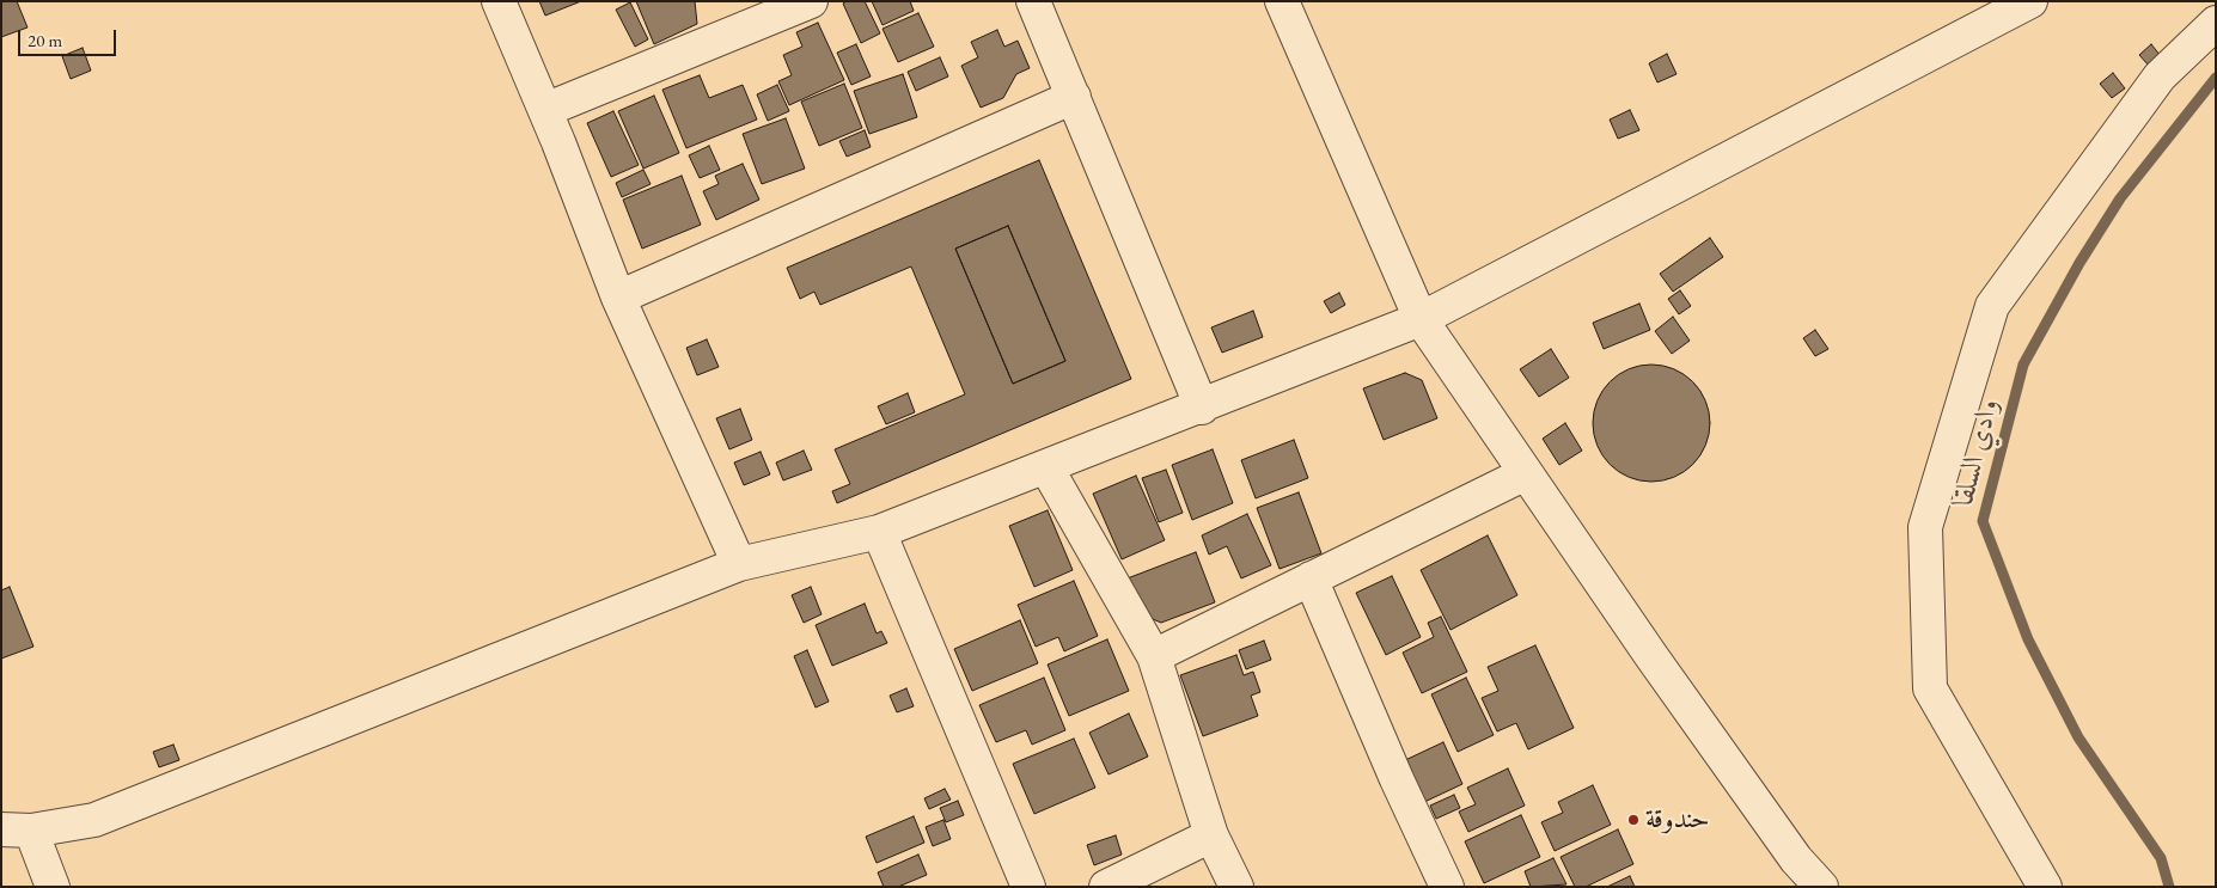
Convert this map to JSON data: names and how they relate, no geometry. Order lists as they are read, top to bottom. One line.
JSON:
{"water":["وادي السلقا"],"places":["حندوقة"],"scale_bar":"20 m"}
